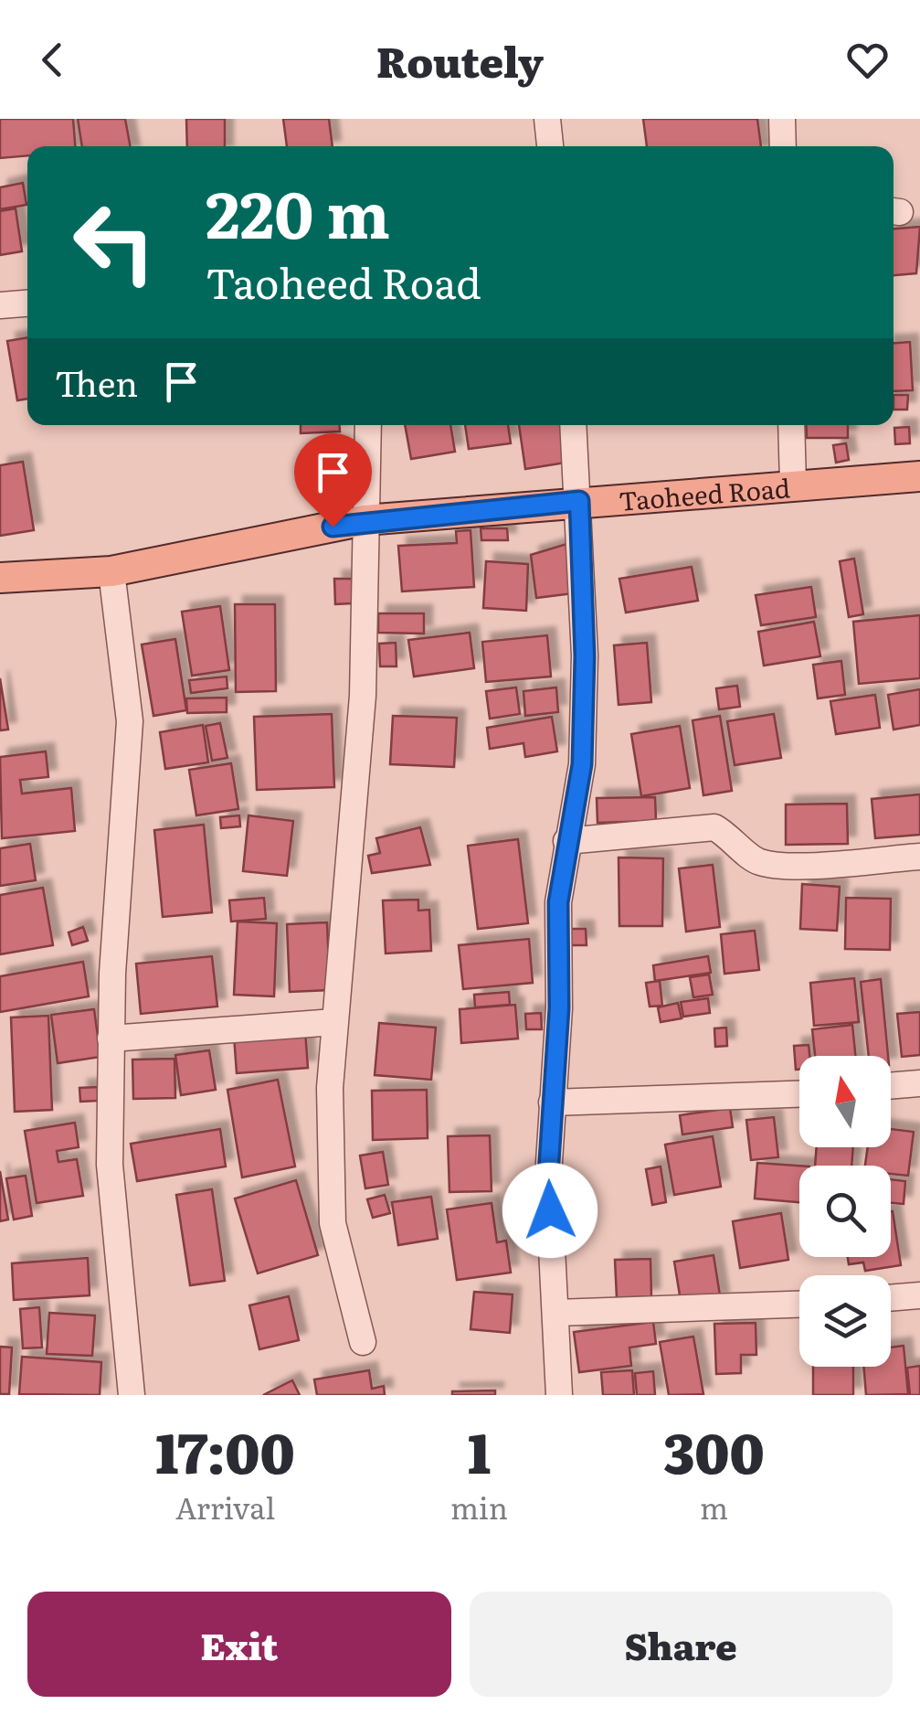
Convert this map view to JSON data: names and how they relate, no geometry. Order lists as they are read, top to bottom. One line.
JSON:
{"streets":{"main road":["Taoheed Road"]},"north":"top","page":{"header":"Routely","turn":["220 m","Taoheed Road"],"then":"Then","eta":["17:00","Arrival","1","min","300","m"],"buttons":["Exit","Share"]}}
